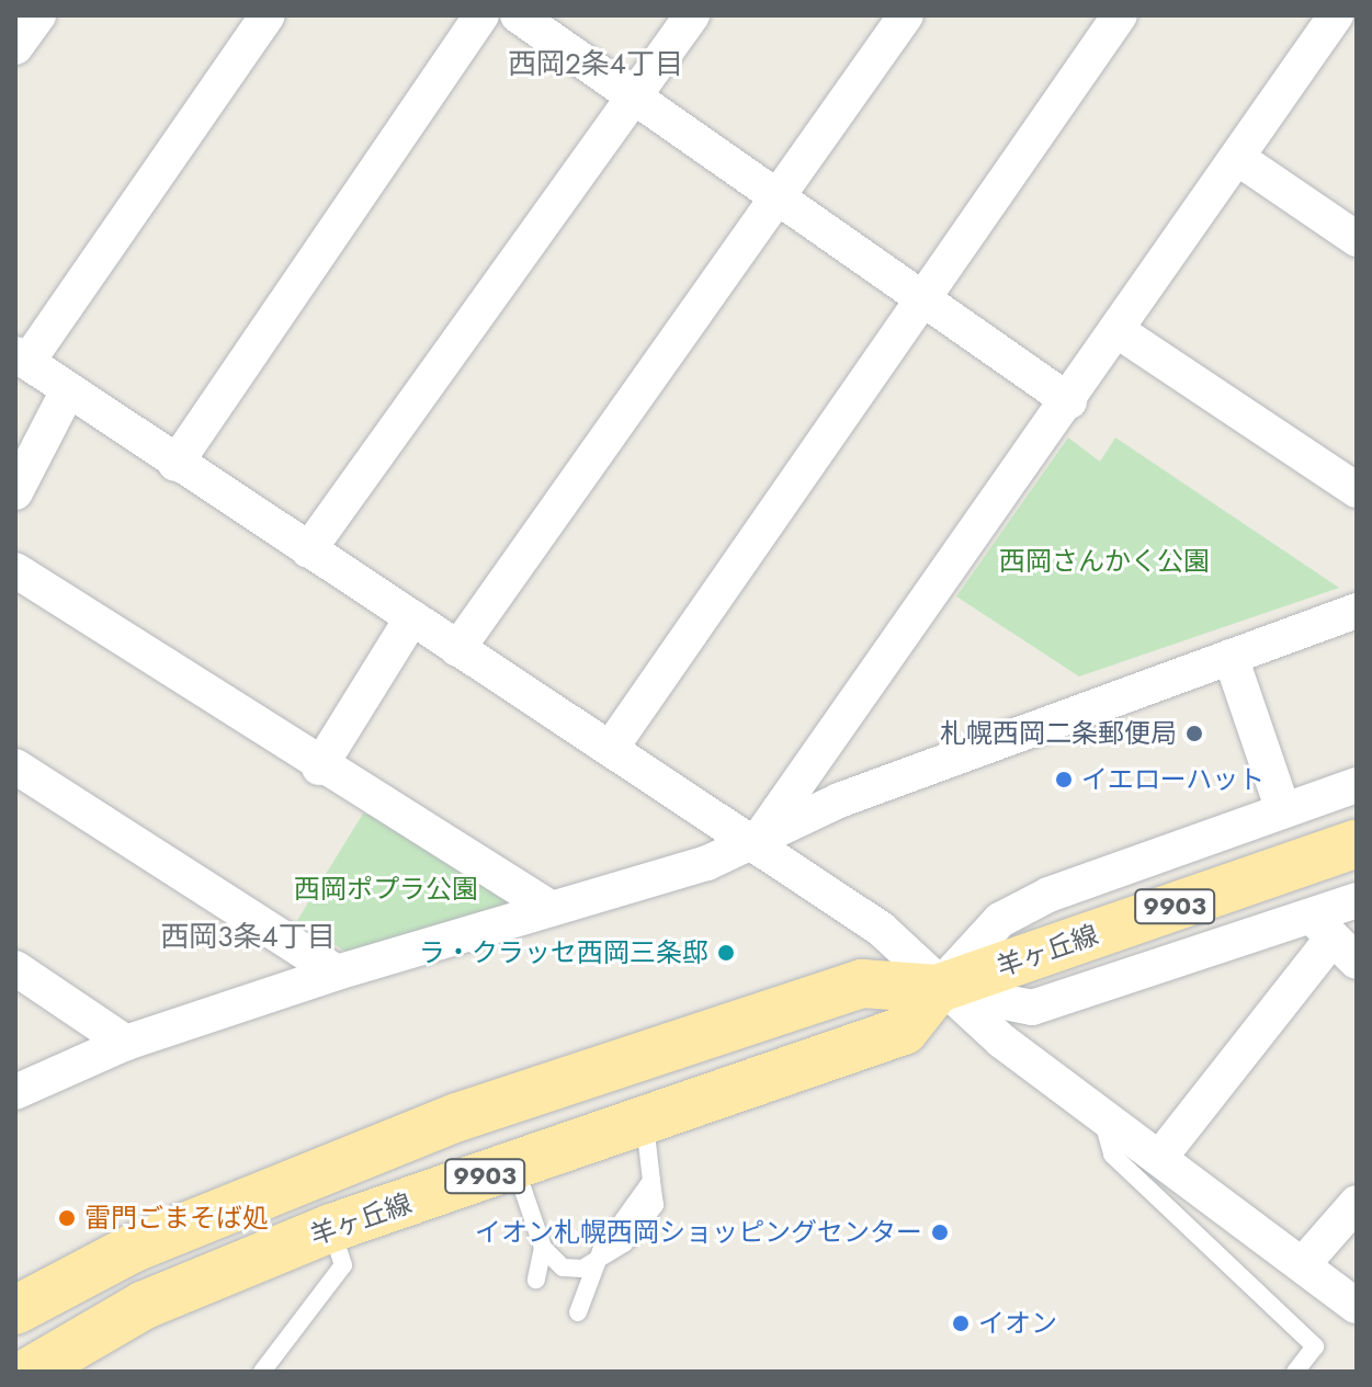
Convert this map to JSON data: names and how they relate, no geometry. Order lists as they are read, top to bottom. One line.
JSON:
{"streets":{"main road":["9903","羊ヶ丘線"]},"districts":["西岡2条4丁目","西岡3条4丁目"],"parks":["西岡さんかく公園","西岡ポプラ公園"],"places":["札幌西岡二条郵便局","イエローハット","ラ・クラッセ西岡三条邸","雷門ごまそば処","イオン札幌西岡ショッピングセンター","イオン"]}
